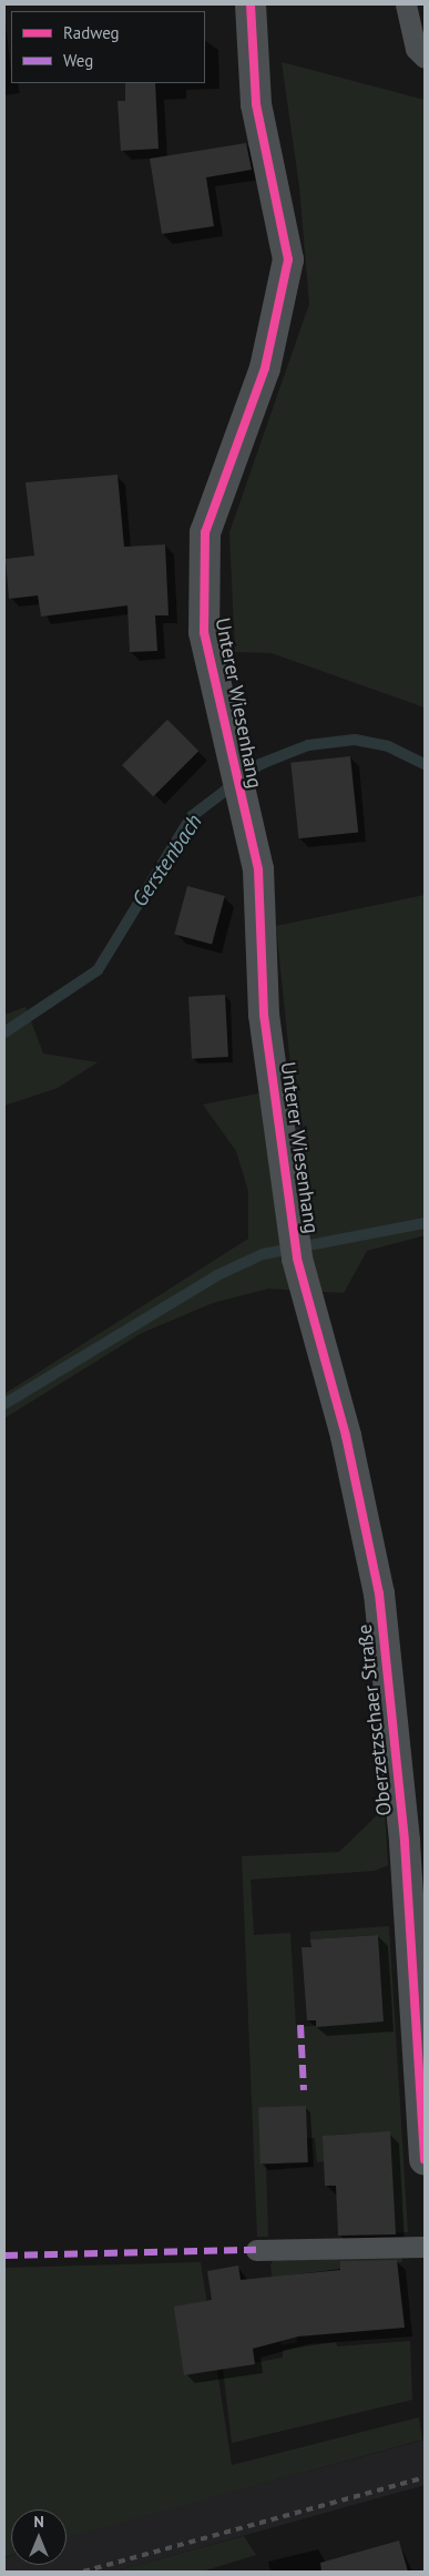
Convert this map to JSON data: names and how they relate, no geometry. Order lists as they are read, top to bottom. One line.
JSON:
{"streets":{"street":["Unterer Wiesenhang","Oberzetzschaer Straße"]},"crossings":[["Unterer Wiesenhang","Oberzetzschaer Straße"]],"water":["Gerstenbach"],"legend":["Radweg","Weg"],"north":"top"}
